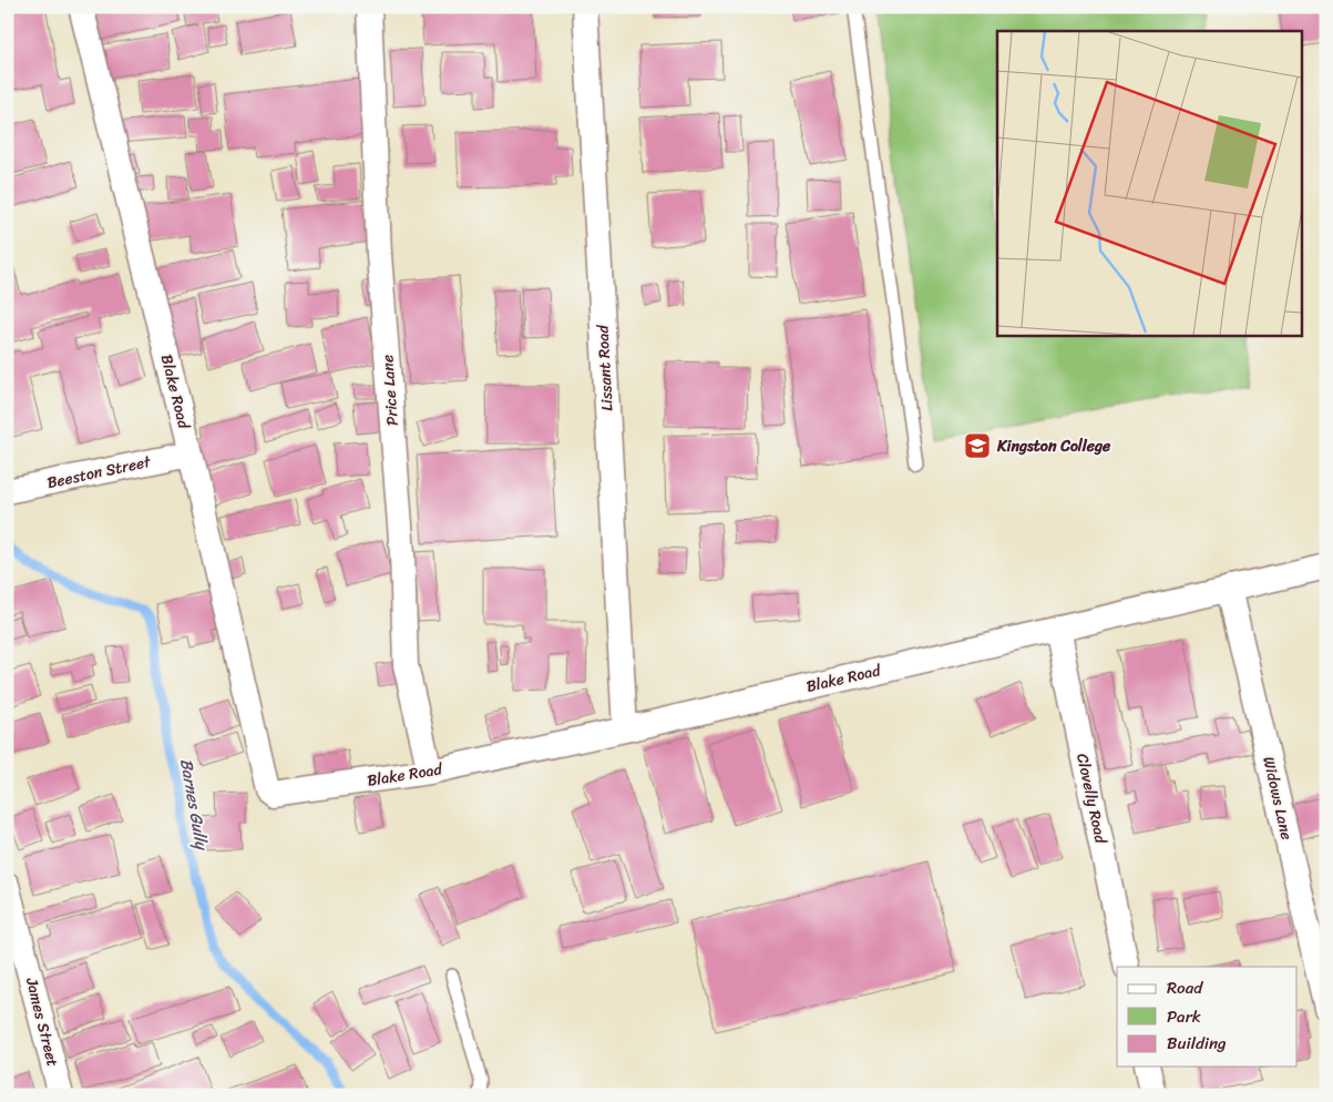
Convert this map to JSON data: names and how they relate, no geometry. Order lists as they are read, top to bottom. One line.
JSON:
{"streets":{"street":["Lissant Road","Price Lane","Blake Road","Beeston Street","Clovelly Road","Widows Lane","James Street"]},"crossings":[["Lissant Road","Blake Road"],["Price Lane","Blake Road"],["Blake Road","Beeston Street"],["Blake Road","Clovelly Road"],["Blake Road","Widows Lane"]],"water":["Barnes Gully"],"places":{"school or university":["Kingston College"]},"legend":["Road","Park","Building"]}
